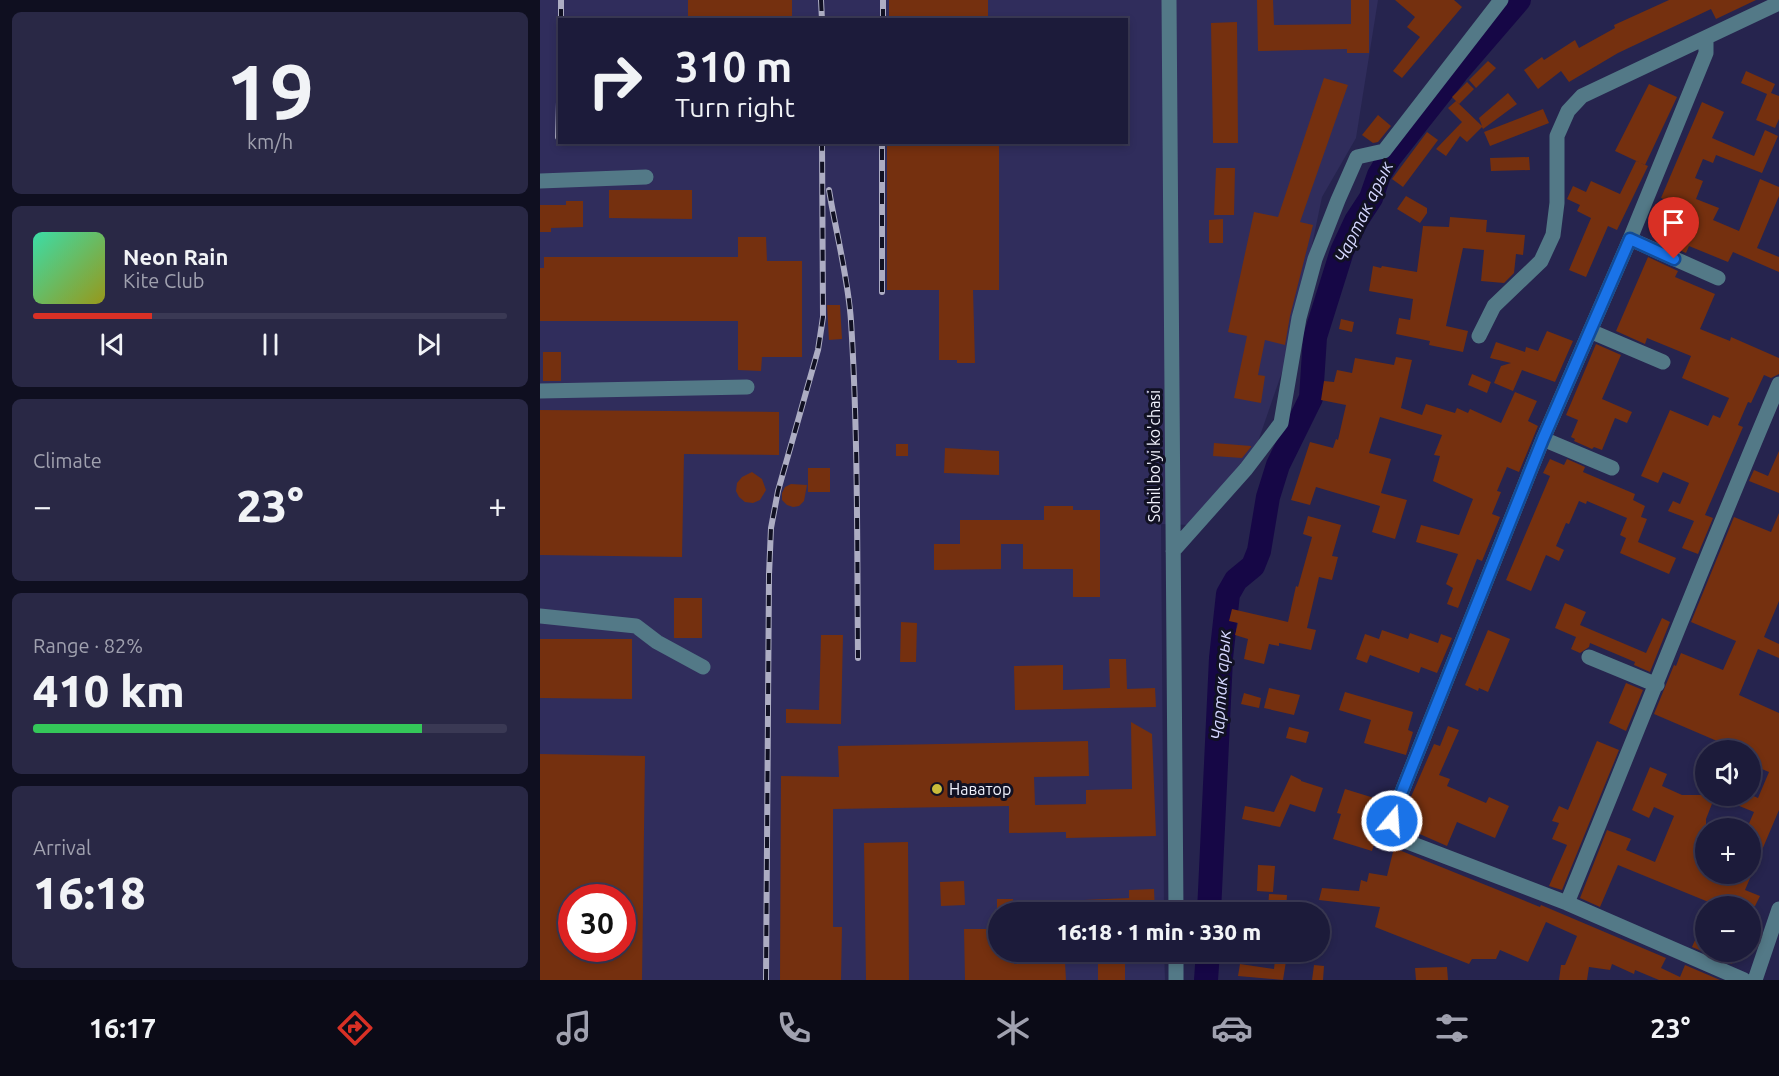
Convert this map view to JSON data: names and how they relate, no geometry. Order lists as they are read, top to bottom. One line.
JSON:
{"streets":{"street":["Sohil bo'yi ko'chasi"]},"water":["Чартак арык"],"places":["Наватор"],"page":{"tile":[["19","km/h"],"Climate",["Range · 82%","410 km"],["Arrival","16:18"]],"turn":["310 m","Turn right"],"song":["Neon Rain","Kite Club"],"heat":["−","23°","+"],"map_buttons":["+","−"],"limit":"30","trip":"16:18 · 1 min · 330 m","tabs":["16:17","23°"]}}
